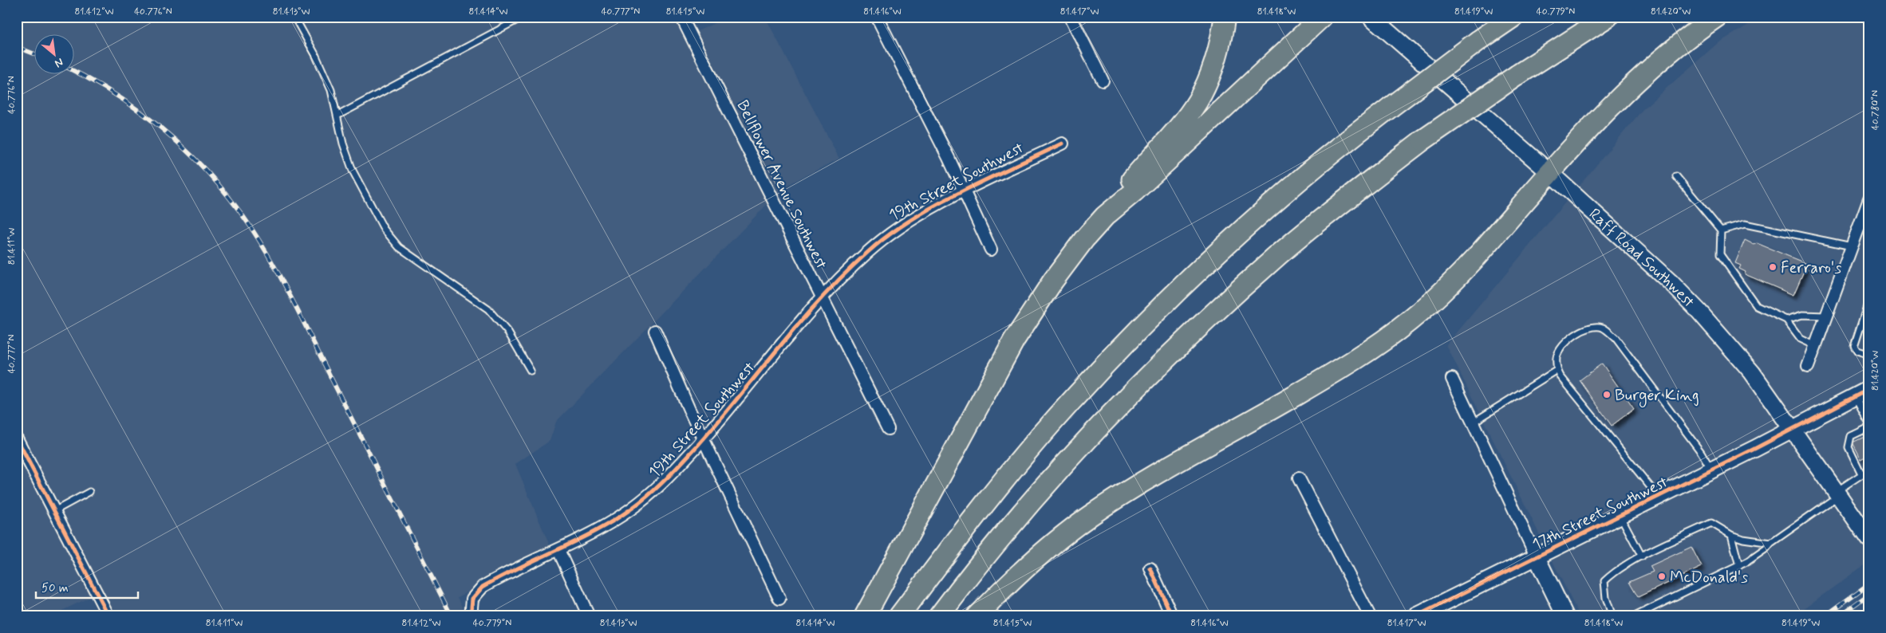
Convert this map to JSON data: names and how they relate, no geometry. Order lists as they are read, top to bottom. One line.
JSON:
{"streets":{"main road":["Raff Road Southwest","17th Street Southwest"],"street":["19th Street Southwest","Bellflower Avenue Southwest"]},"crossings":[["19th Street Southwest","Bellflower Avenue Southwest"],["Raff Road Southwest","17th Street Southwest"]],"places":["Ferraro's","Burger King","McDonald's"],"scale_bar":"50 m","north":"bottom right","coordinates":["81.412°W","40.776°N","81.413°W","81.414°W","40.777°N","81.415°W","81.416°W","81.417°W","81.418°W","81.419°W","40.779°N","81.420°W","40.780°N","81.411°W"]}
